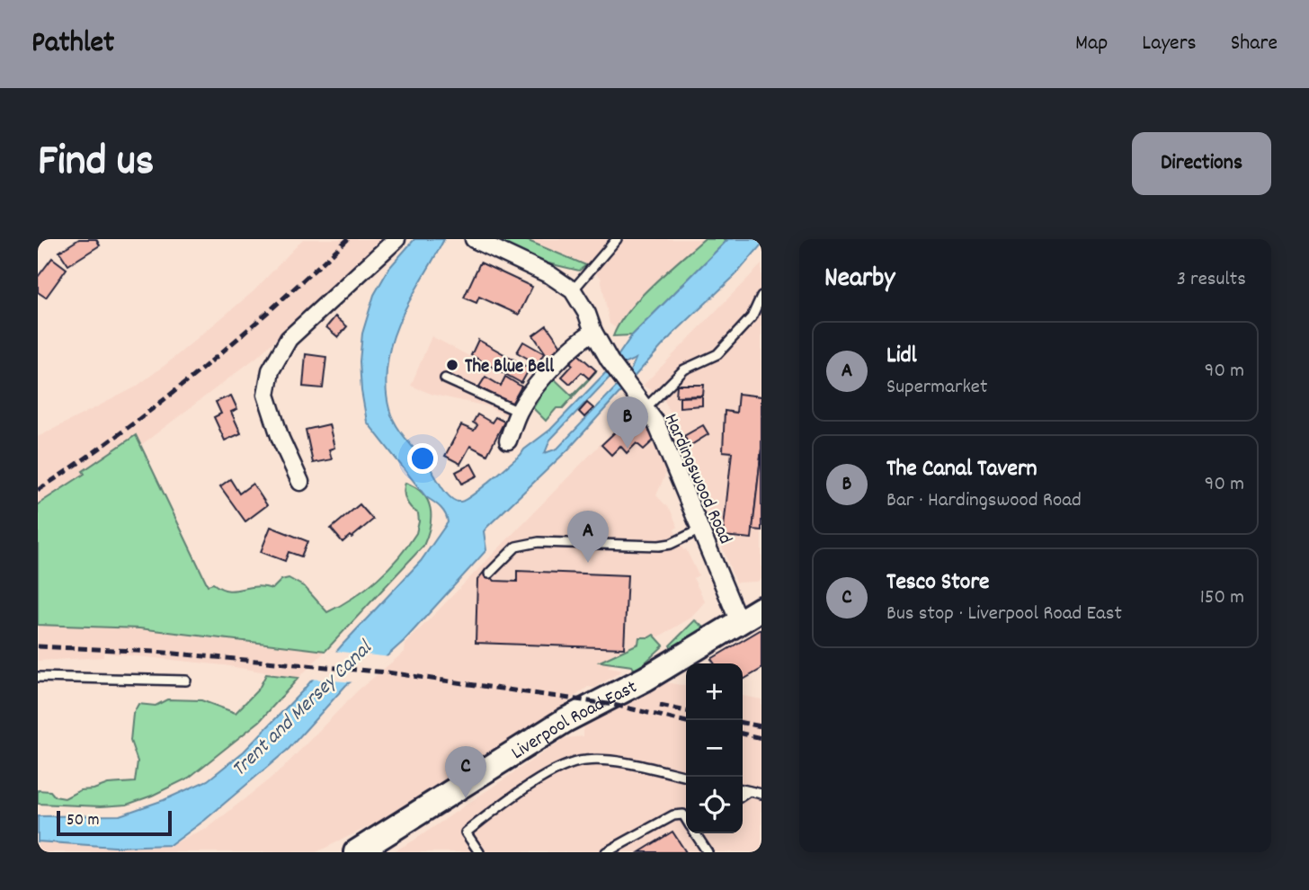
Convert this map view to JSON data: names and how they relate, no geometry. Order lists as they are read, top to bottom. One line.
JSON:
{"streets":{"main road":["Liverpool Road East"],"street":["Hardingswood Road"]},"crossings":[["Hardingswood Road","Liverpool Road East"]],"water":["Trent and Mersey Canal"],"places":["The Blue Bell"],"scale_bar":"50 m","page":{"header":"Pathlet","nav":["Map","Layers","Share"],"title":"Find us","buttons":"Directions","heading":["Nearby","3 results"],"list":[{"mark":"A","name":"Lidl","note":"Supermarket","value":"90 m"},{"mark":"B","name":"The Canal Tavern","note":"Bar · Hardingswood Road","value":"90 m"},{"mark":"C","name":"Tesco Store","note":"Bus stop · Liverpool Road East","value":"150 m"}],"pins":["B","A","C"],"map_buttons":["+","−"],"scale":"50 m"}}
